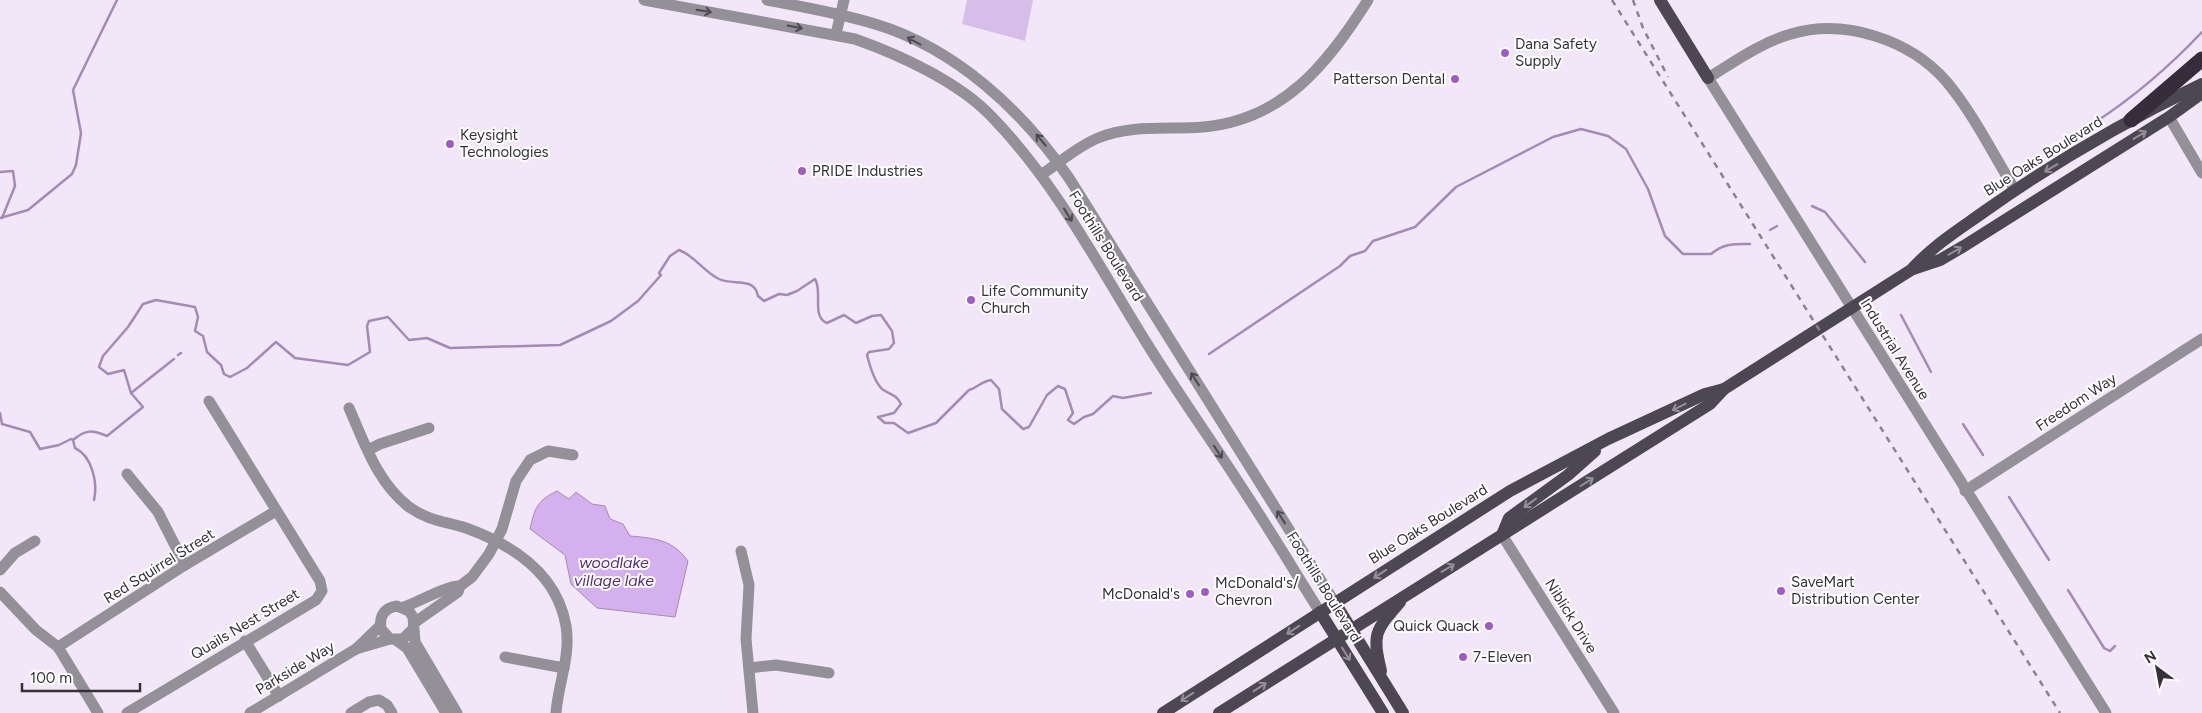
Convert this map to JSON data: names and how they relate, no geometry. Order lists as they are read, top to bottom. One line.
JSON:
{"streets":{"main road":["Blue Oaks Boulevard","Foothills Boulevard","Industrial Avenue"],"street":["Freedom Way","Red Squirrel Street","Niblick Drive","Quails Nest Street","Parkside Way"]},"crossings":[["Blue Oaks Boulevard","Foothills Boulevard"],["Blue Oaks Boulevard","Niblick Drive"],["Industrial Avenue","Freedom Way"],["Red Squirrel Street","Quails Nest Street"]],"water":["woodlake village lake"],"places":["Dana Safety Supply","Patterson Dental","Keysight Technologies","PRIDE Industries","Life Community Church","SaveMart Distribution Center","McDonald's/ Chevron","McDonald's","Quick Quack","7-Eleven"],"scale_bar":"100 m","north":"top left"}
